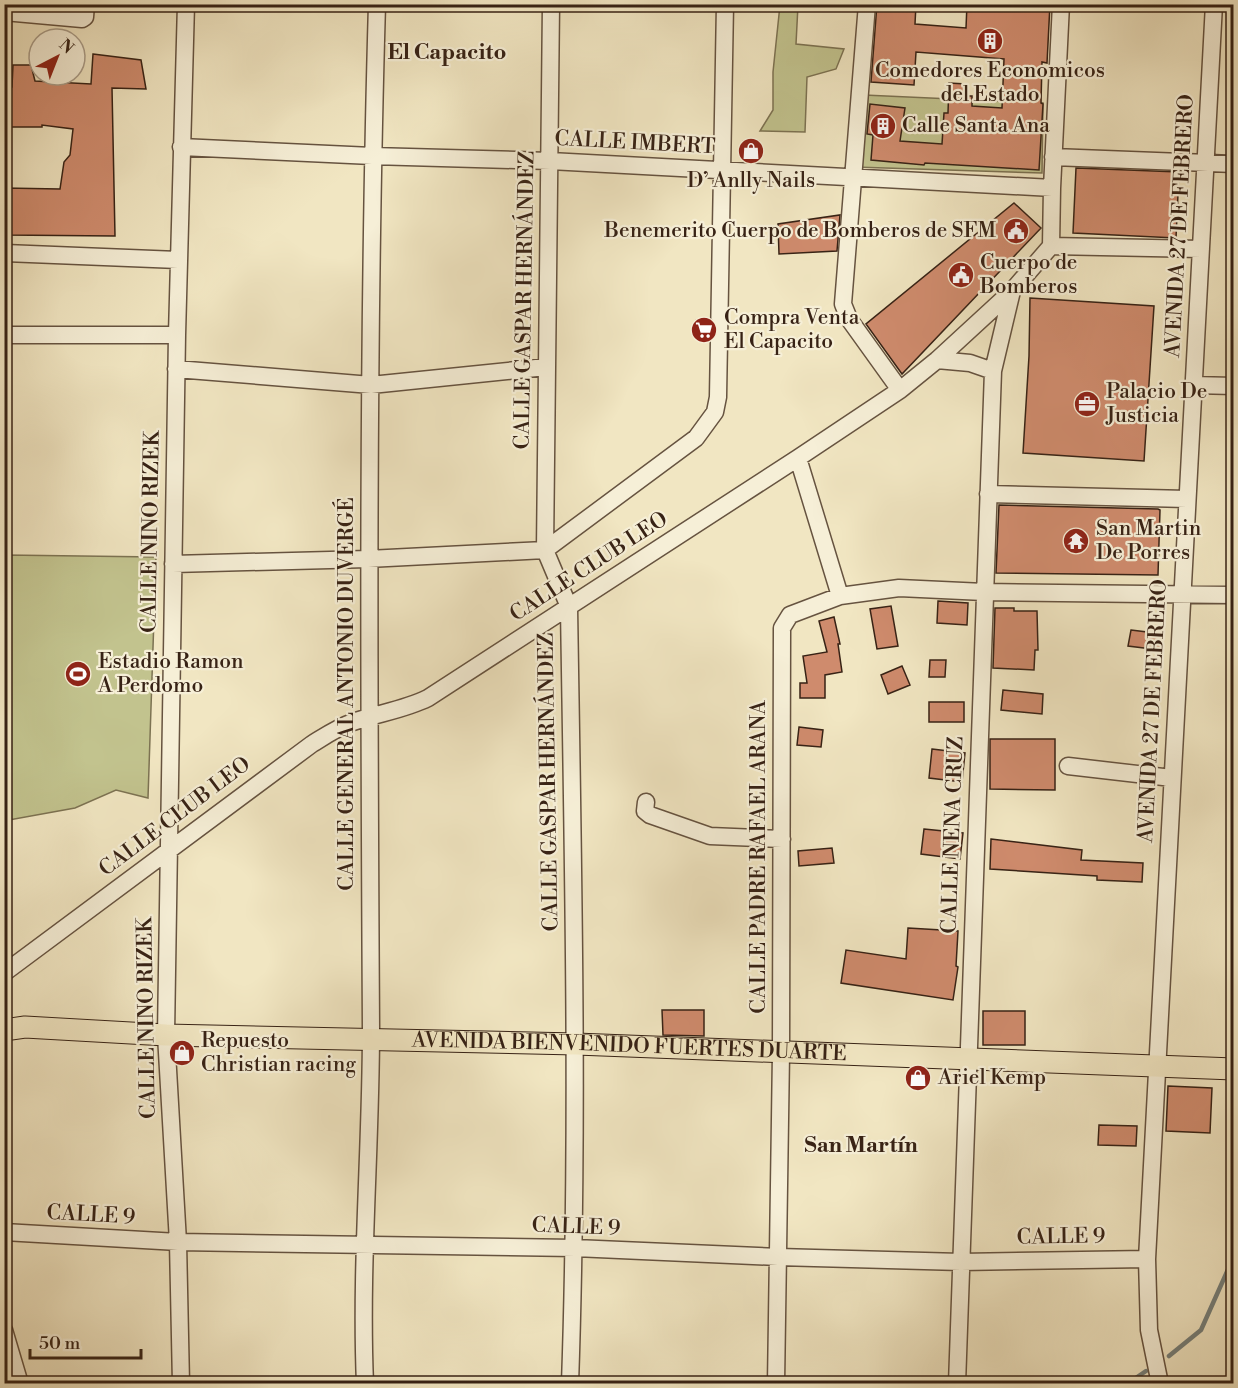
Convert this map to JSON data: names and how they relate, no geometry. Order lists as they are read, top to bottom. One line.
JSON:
{"streets":{"main road":["AVENIDA BIENVENIDO FUERTES DUARTE"],"street":["CALLE IMBERT","AVENIDA 27 DE FEBRERO","CALLE GASPAR HERNÁNDEZ","CALLE NINO RIZEK","CALLE CLUB LEO","CALLE GENERAL ANTONIO DUVERGÉ","CALLE NENA CRUZ","CALLE PADRE RAFAEL ARANA","CALLE 9"]},"crossings":[["CALLE IMBERT","CALLE GASPAR HERNÁNDEZ"],["CALLE IMBERT","CALLE NINO RIZEK"],["CALLE IMBERT","CALLE GENERAL ANTONIO DUVERGÉ"],["AVENIDA 27 DE FEBRERO","AVENIDA BIENVENIDO FUERTES DUARTE"],["AVENIDA 27 DE FEBRERO","CALLE 9"],["CALLE GASPAR HERNÁNDEZ","CALLE CLUB LEO"],["CALLE GASPAR HERNÁNDEZ","AVENIDA BIENVENIDO FUERTES DUARTE"],["CALLE GASPAR HERNÁNDEZ","CALLE 9"],["CALLE NINO RIZEK","CALLE CLUB LEO"],["CALLE NINO RIZEK","AVENIDA BIENVENIDO FUERTES DUARTE"],["CALLE NINO RIZEK","CALLE 9"],["CALLE CLUB LEO","CALLE GENERAL ANTONIO DUVERGÉ"],["CALLE CLUB LEO","CALLE NENA CRUZ"],["CALLE GENERAL ANTONIO DUVERGÉ","AVENIDA BIENVENIDO FUERTES DUARTE"],["CALLE GENERAL ANTONIO DUVERGÉ","CALLE 9"],["CALLE NENA CRUZ","AVENIDA BIENVENIDO FUERTES DUARTE"],["CALLE NENA CRUZ","CALLE 9"],["CALLE PADRE RAFAEL ARANA","AVENIDA BIENVENIDO FUERTES DUARTE"],["CALLE PADRE RAFAEL ARANA","CALLE 9"]],"districts":["El Capacito","San Martín"],"places":{"building":["Comedores Economicos del Estado","Calle Santa Ana"],"shop":["D’ Anlly Nails","Repuesto Christian racing","Ariel Kemp"],"public building":["Benemerito Cuerpo de Bomberos de SFM","Cuerpo de Bomberos"],"supermarket":["Compra Venta El Capacito"],"office":["Palacio De Justicia"],"temple":["San Martin De Porres"],"sports":["Estadio Ramon A Perdomo"]},"scale_bar":"50 m","north":"top right"}
